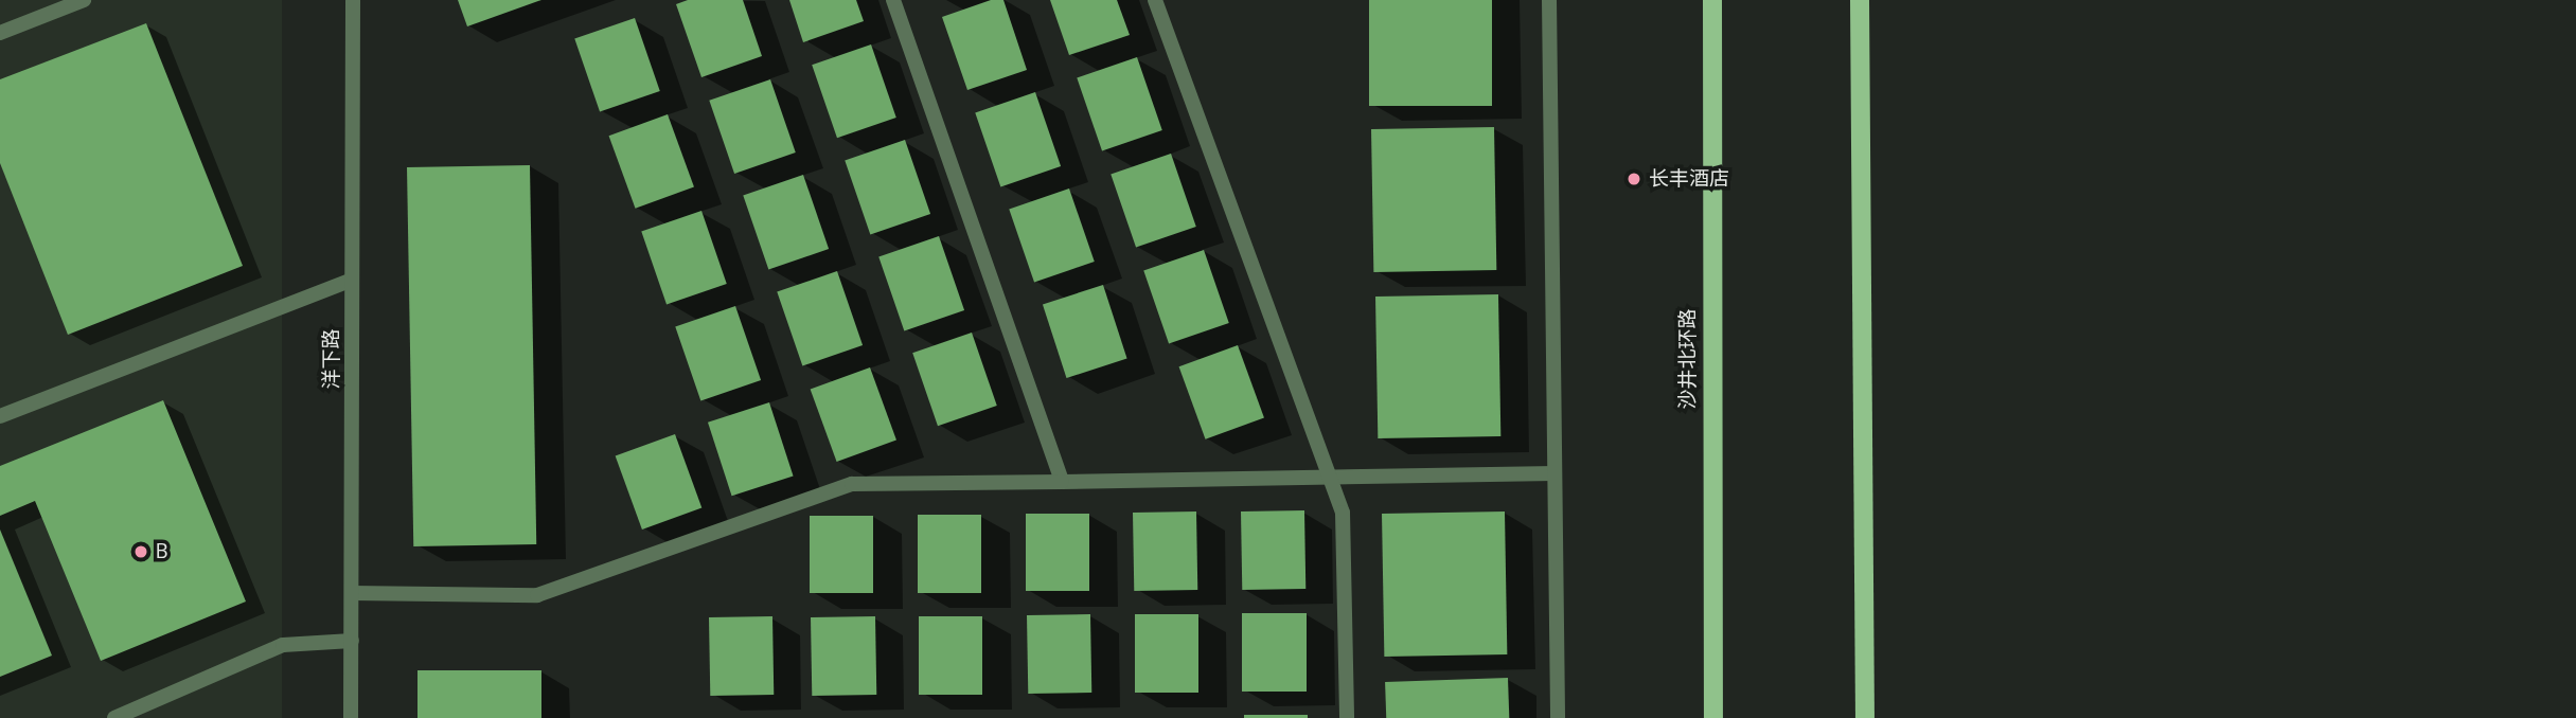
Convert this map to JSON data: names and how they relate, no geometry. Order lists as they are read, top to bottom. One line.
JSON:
{"streets":{"main road":["沙井北环路"],"street":["洋下路"]},"places":["长丰酒店","B"]}
